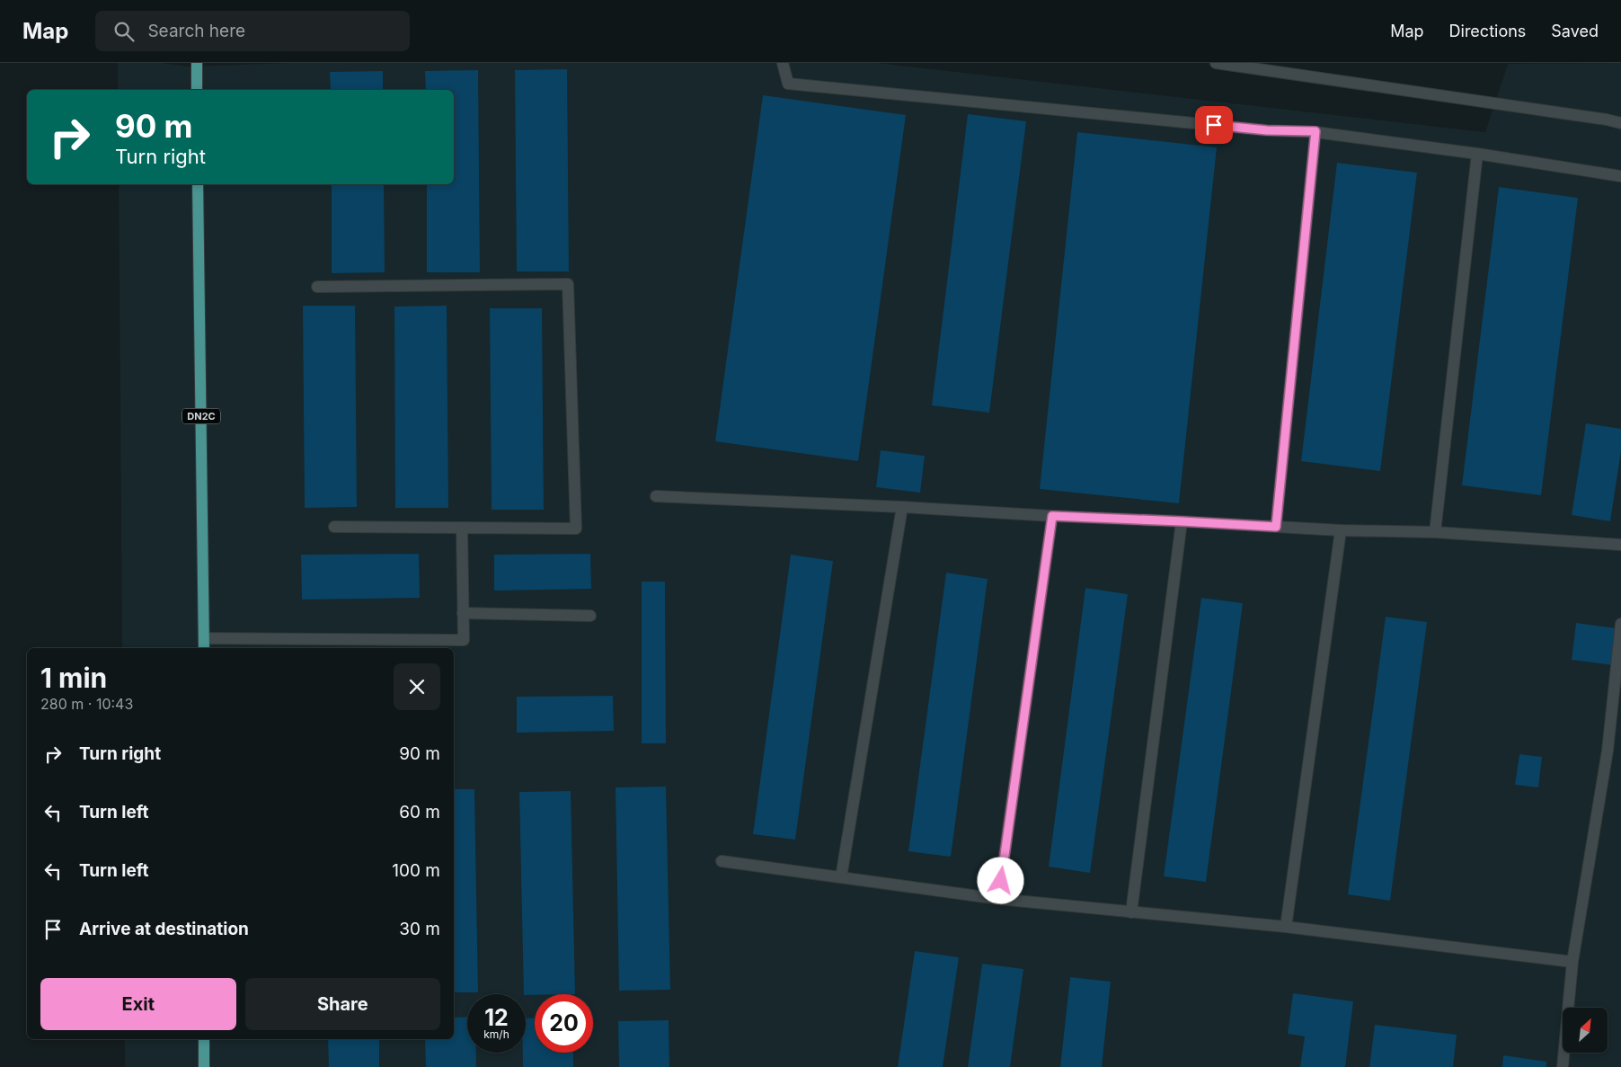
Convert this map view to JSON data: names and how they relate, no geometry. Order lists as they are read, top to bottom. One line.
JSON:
{"streets":{"main road":["DN2C"]},"north":"top right","page":{"header":"Map","search":"Search here","nav":["Map","Directions","Saved"],"turn":["90 m","Turn right"],"heading":["1 min","280 m · 10:43"],"list":[{"name":"Turn right","value":"90 m"},{"name":"Turn left","value":"60 m"},{"name":"Turn left","value":"100 m"},{"name":"Arrive at destination","value":"30 m"}],"buttons":["Exit","Share"],"speed":"12 km/h","limit":"20"}}
